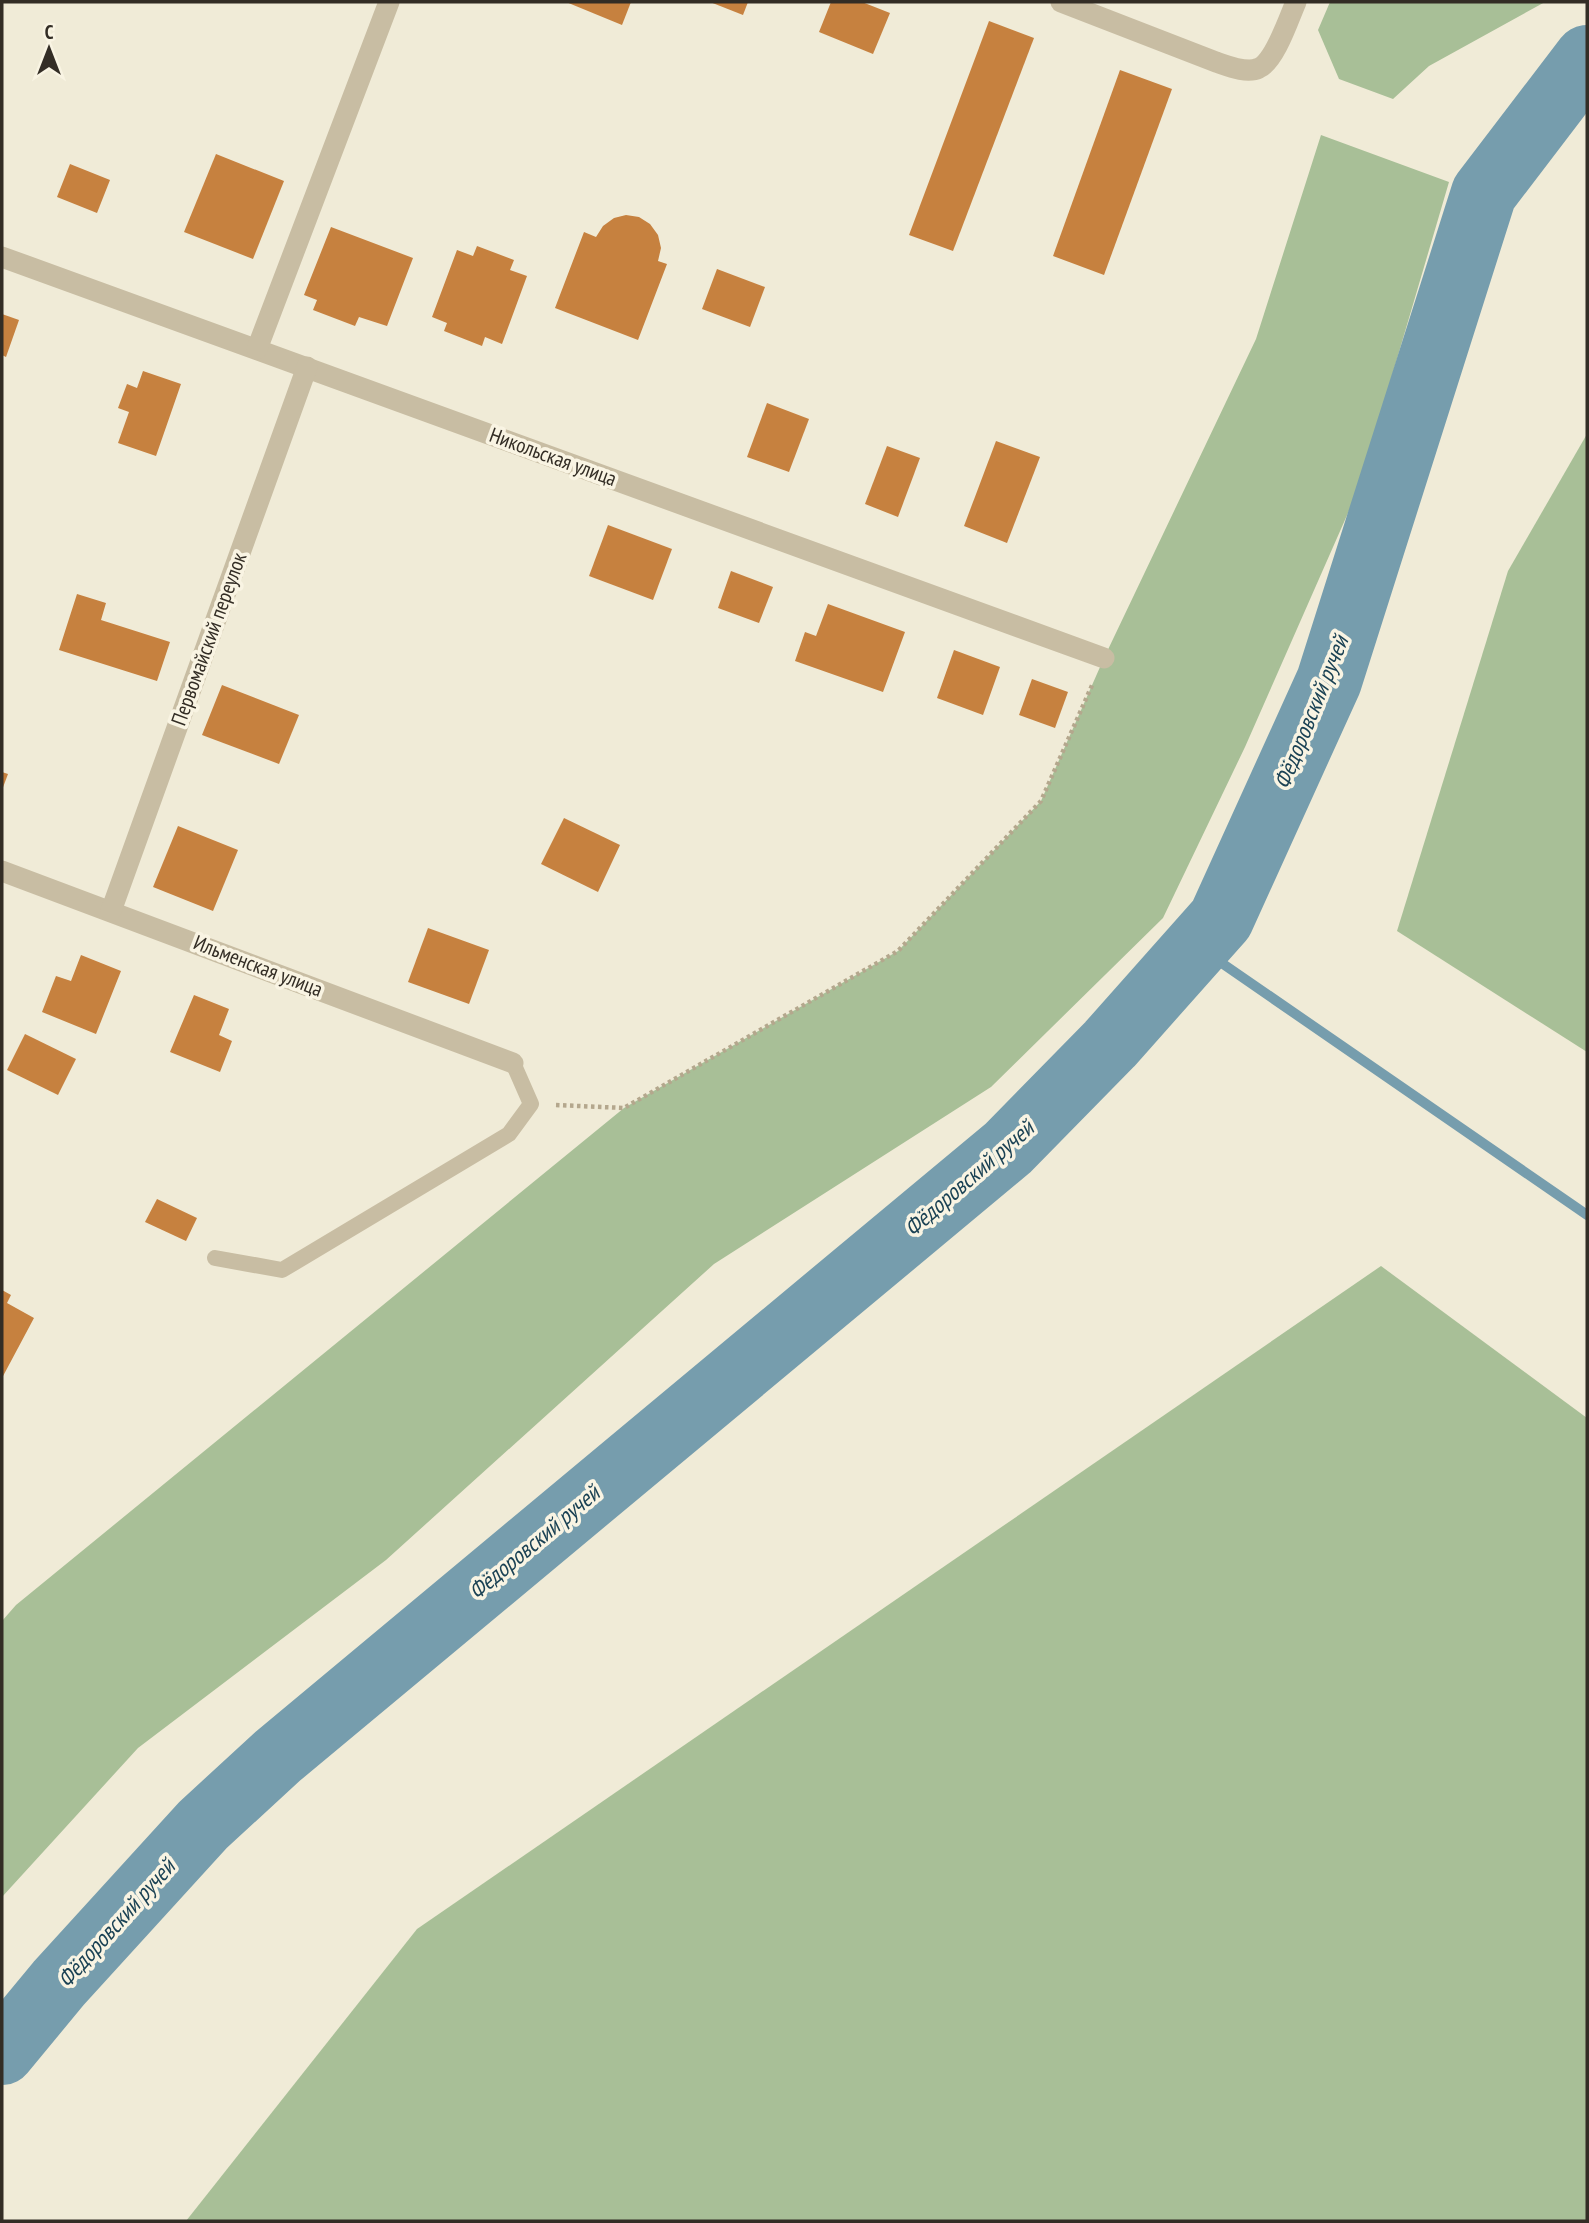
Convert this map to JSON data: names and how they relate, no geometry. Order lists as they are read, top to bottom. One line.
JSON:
{"streets":{"street":["Никольская улица","Первомайский переулок","Ильменская улица"]},"crossings":[["Никольская улица","Первомайский переулок"],["Первомайский переулок","Ильменская улица"]],"water":["Фёдоровский ручей"],"north":"top"}
